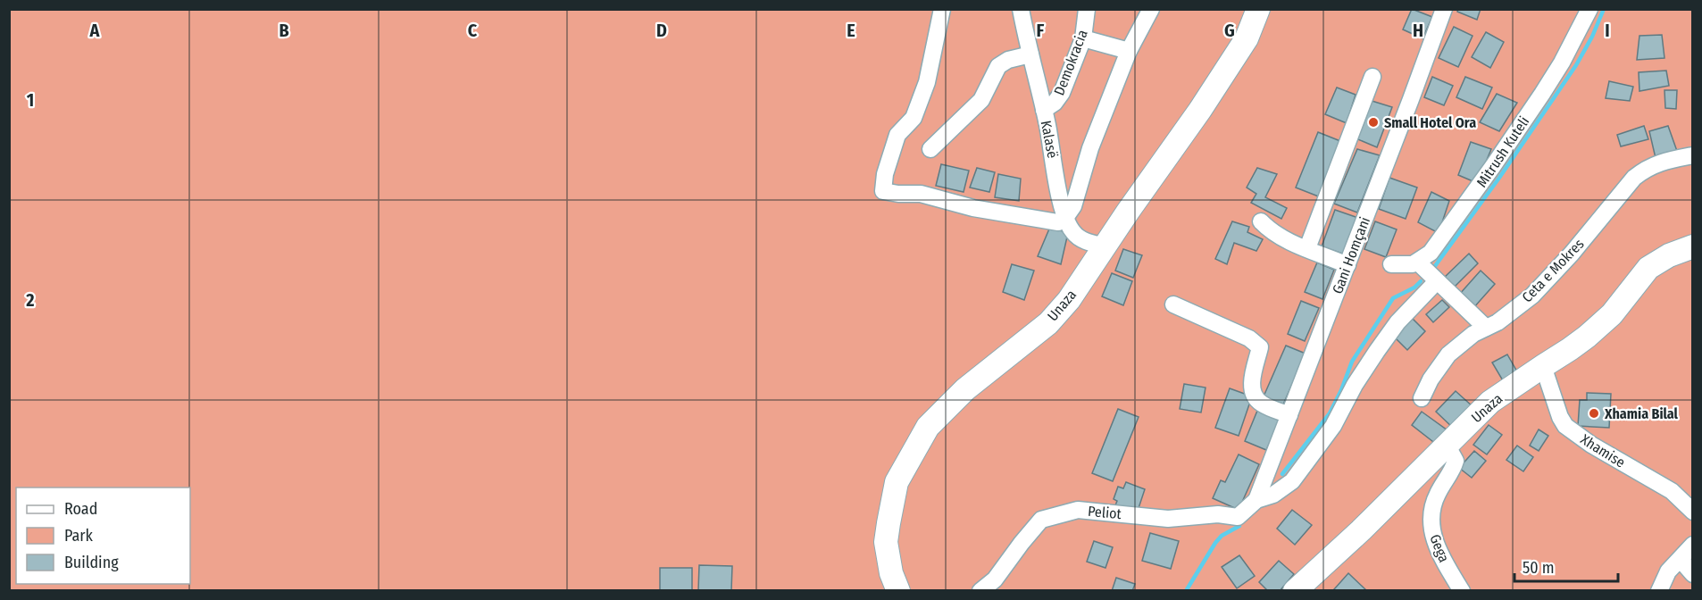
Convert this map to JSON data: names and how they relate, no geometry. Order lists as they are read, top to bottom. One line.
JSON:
{"streets":{"main road":["Unaza"],"street":["Demokracia","Kalasë","Mitrush Kuteli","Gani Homçani","Ceta e Mokres","Xhamise","Peliot","Gega"]},"crossings":[["Demokracia","Kalasë"],["Kalasë","Unaza"],["Gani Homçani","Peliot"],["Unaza","Xhamise"],["Unaza","Gega"]],"places":["Small Hotel Ora","Xhamia Bilal"],"legend":["Road","Park","Building"],"scale_bar":"50 m","grid":{"columns":["A","B","C","D","E","F","G","H","I"],"rows":["1","2"]}}
